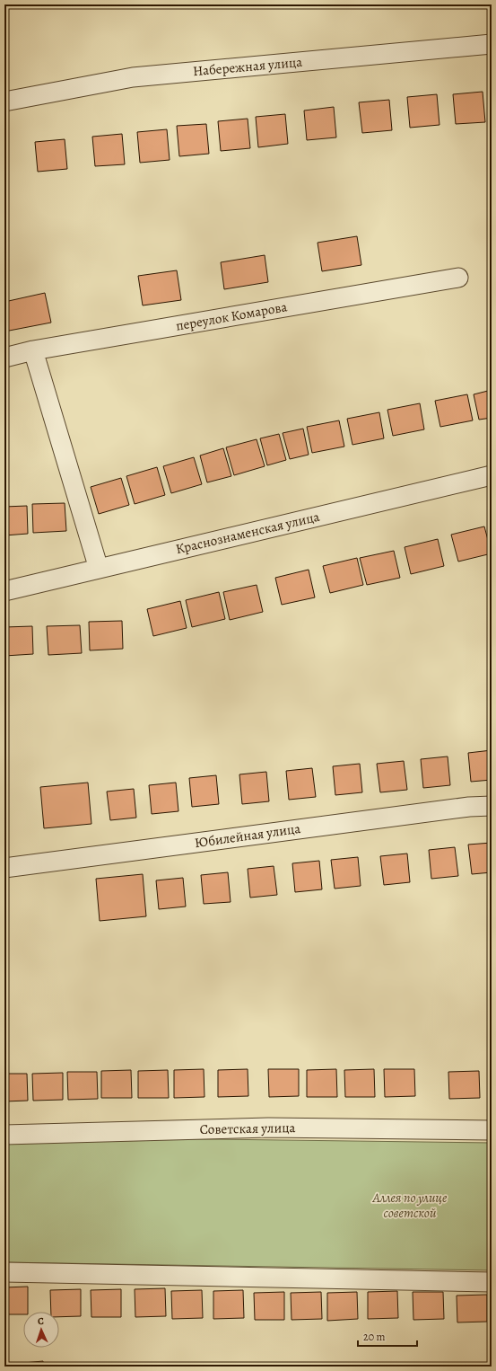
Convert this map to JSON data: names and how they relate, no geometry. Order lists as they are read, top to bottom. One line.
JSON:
{"streets":{"street":["Набережная улица","переулок Комарова","Краснознаменская улица","Юбилейная улица","Советская улица"]},"parks":["Аллея по улице советской"],"scale_bar":"20 m","north":"top"}
